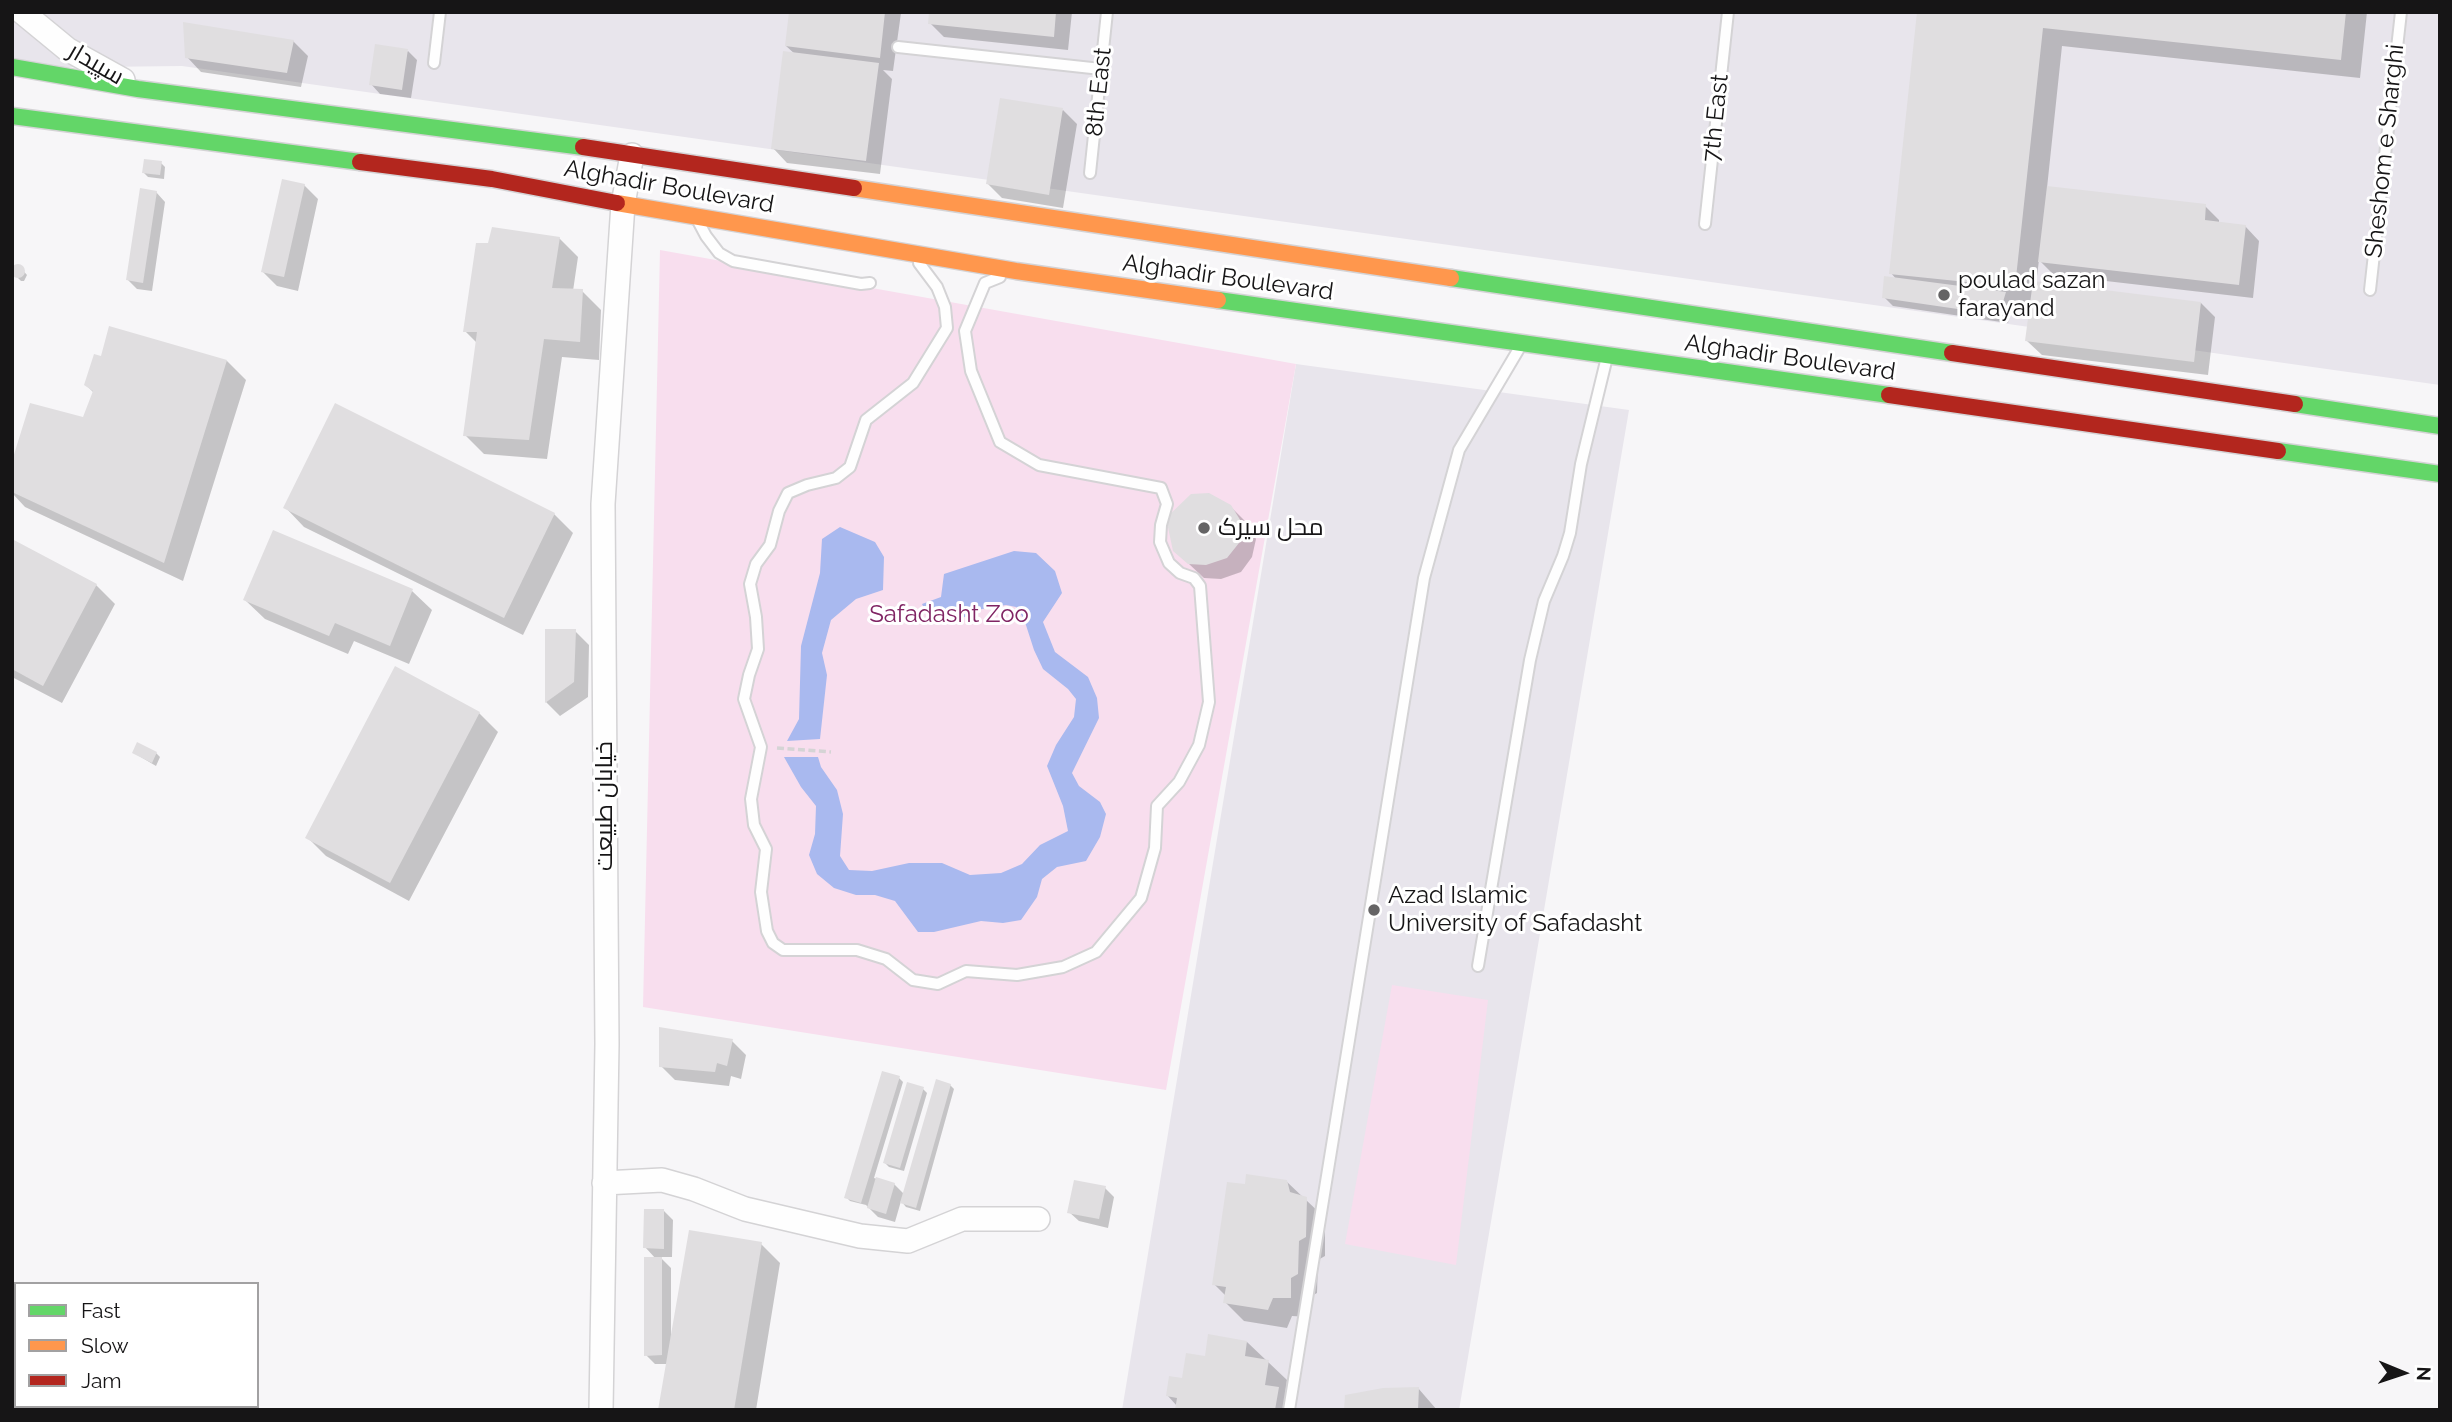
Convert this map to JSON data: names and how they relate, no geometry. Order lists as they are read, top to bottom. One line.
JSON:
{"streets":{"street":["سپیدار","Alghadir Boulevard","خیابان طبیعت"],"lane":["8th East","7th East","Sheshom e Sharghi"]},"crossings":[["سپیدار","Alghadir Boulevard"],["Alghadir Boulevard","خیابان طبیعت"]],"parks":["Safadasht Zoo"],"places":["poulad sazan farayand","محل سیرک","Azad Islamic University of Safadasht"],"legend":["Fast","Slow","Jam"],"north":"right"}
